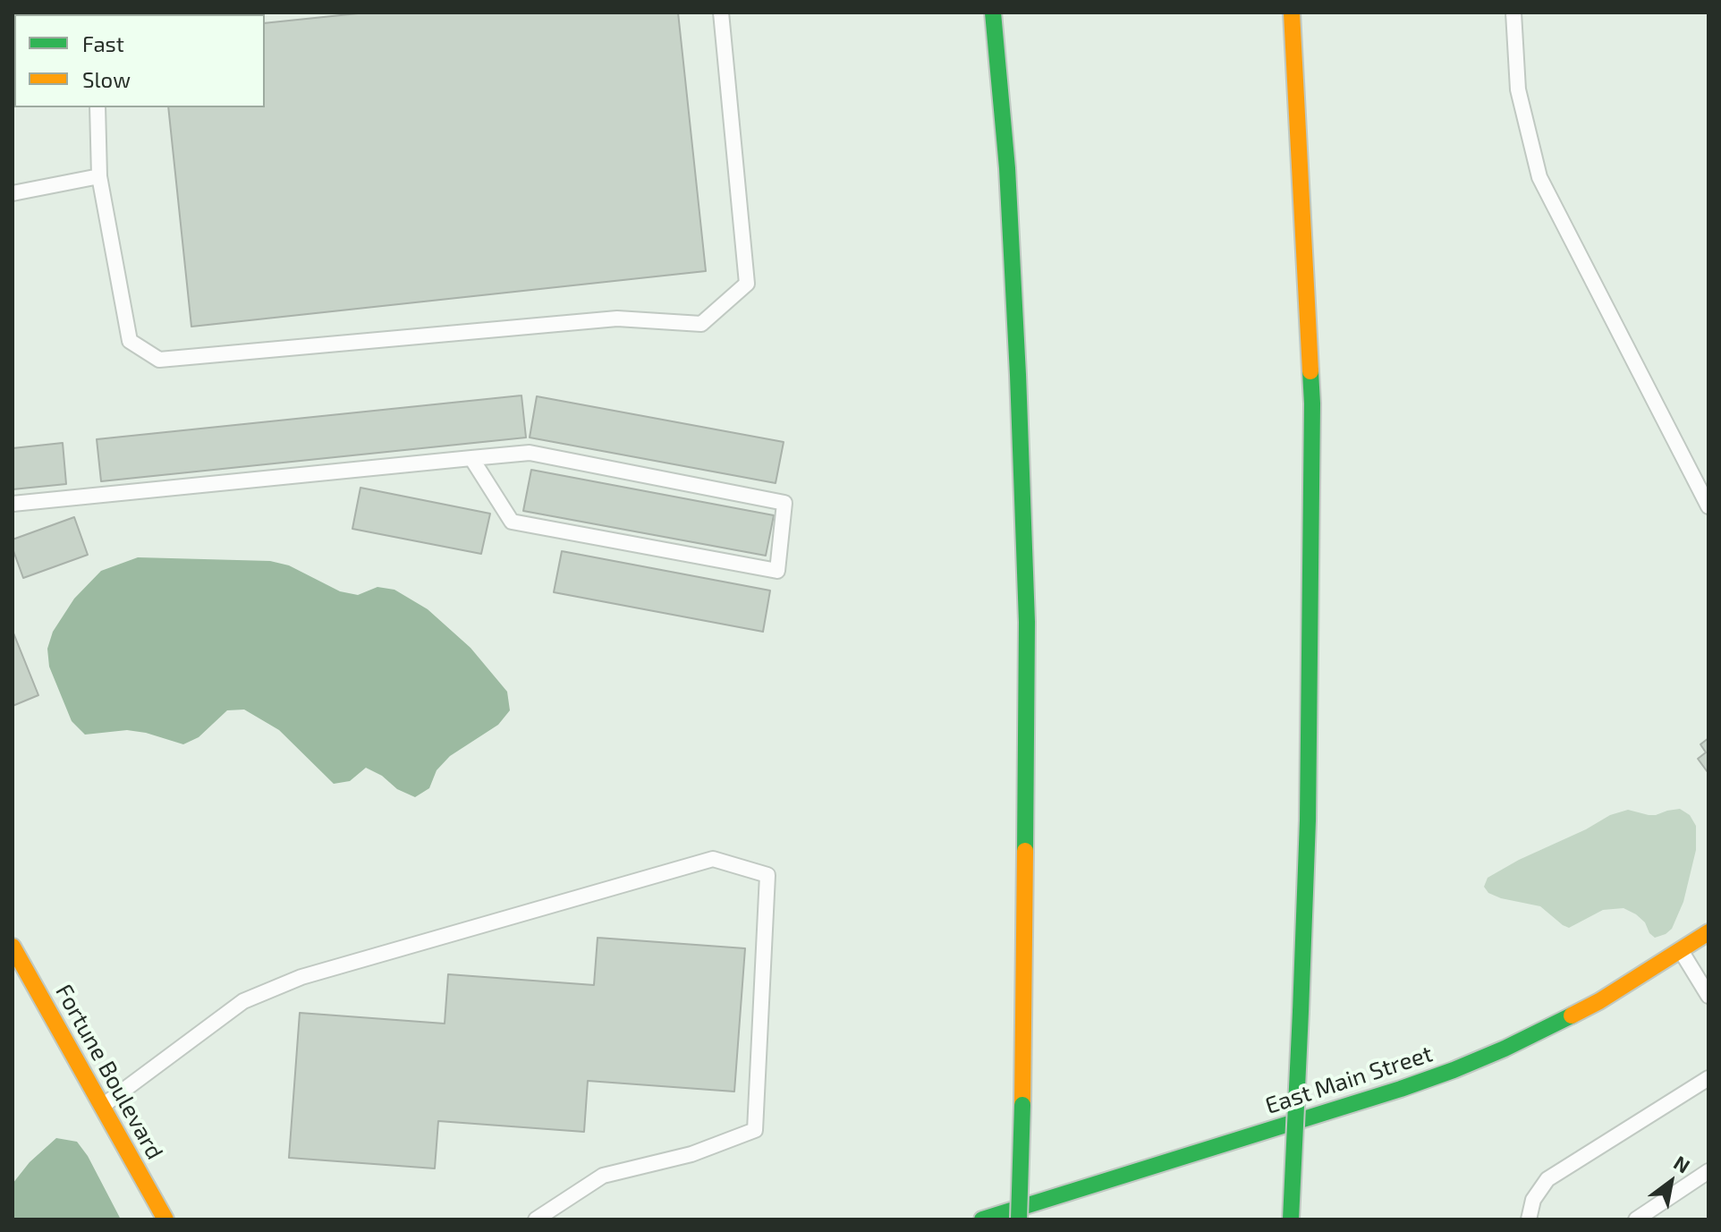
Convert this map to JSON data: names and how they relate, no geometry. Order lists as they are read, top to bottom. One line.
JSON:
{"streets":{"main road":["Fortune Boulevard","East Main Street"]},"legend":["Fast","Slow"],"north":"top right"}
